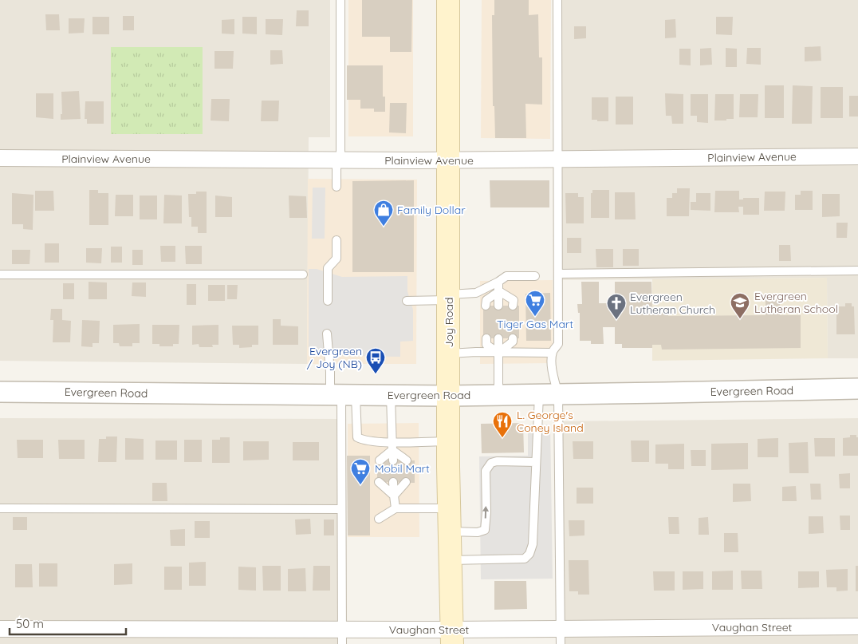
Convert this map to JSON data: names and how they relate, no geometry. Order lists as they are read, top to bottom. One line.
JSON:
{"streets":{"main road":["Joy Road"],"street":["Plainview Avenue","Evergreen Road","Vaughan Street"]},"crossings":[["Plainview Avenue","Joy Road"],["Joy Road","Evergreen Road"],["Joy Road","Vaughan Street"]],"places":{"shop":["Family Dollar"],"supermarket":["Tiger Gas Mart","Mobil Mart"],"school or university":["Evergreen Lutheran School"],"church":["Evergreen Lutheran Church"],"bus stop":["Evergreen / Joy (NB)"],"restaurant":["L. George's Coney Island"]},"scale_bar":"50 m"}
